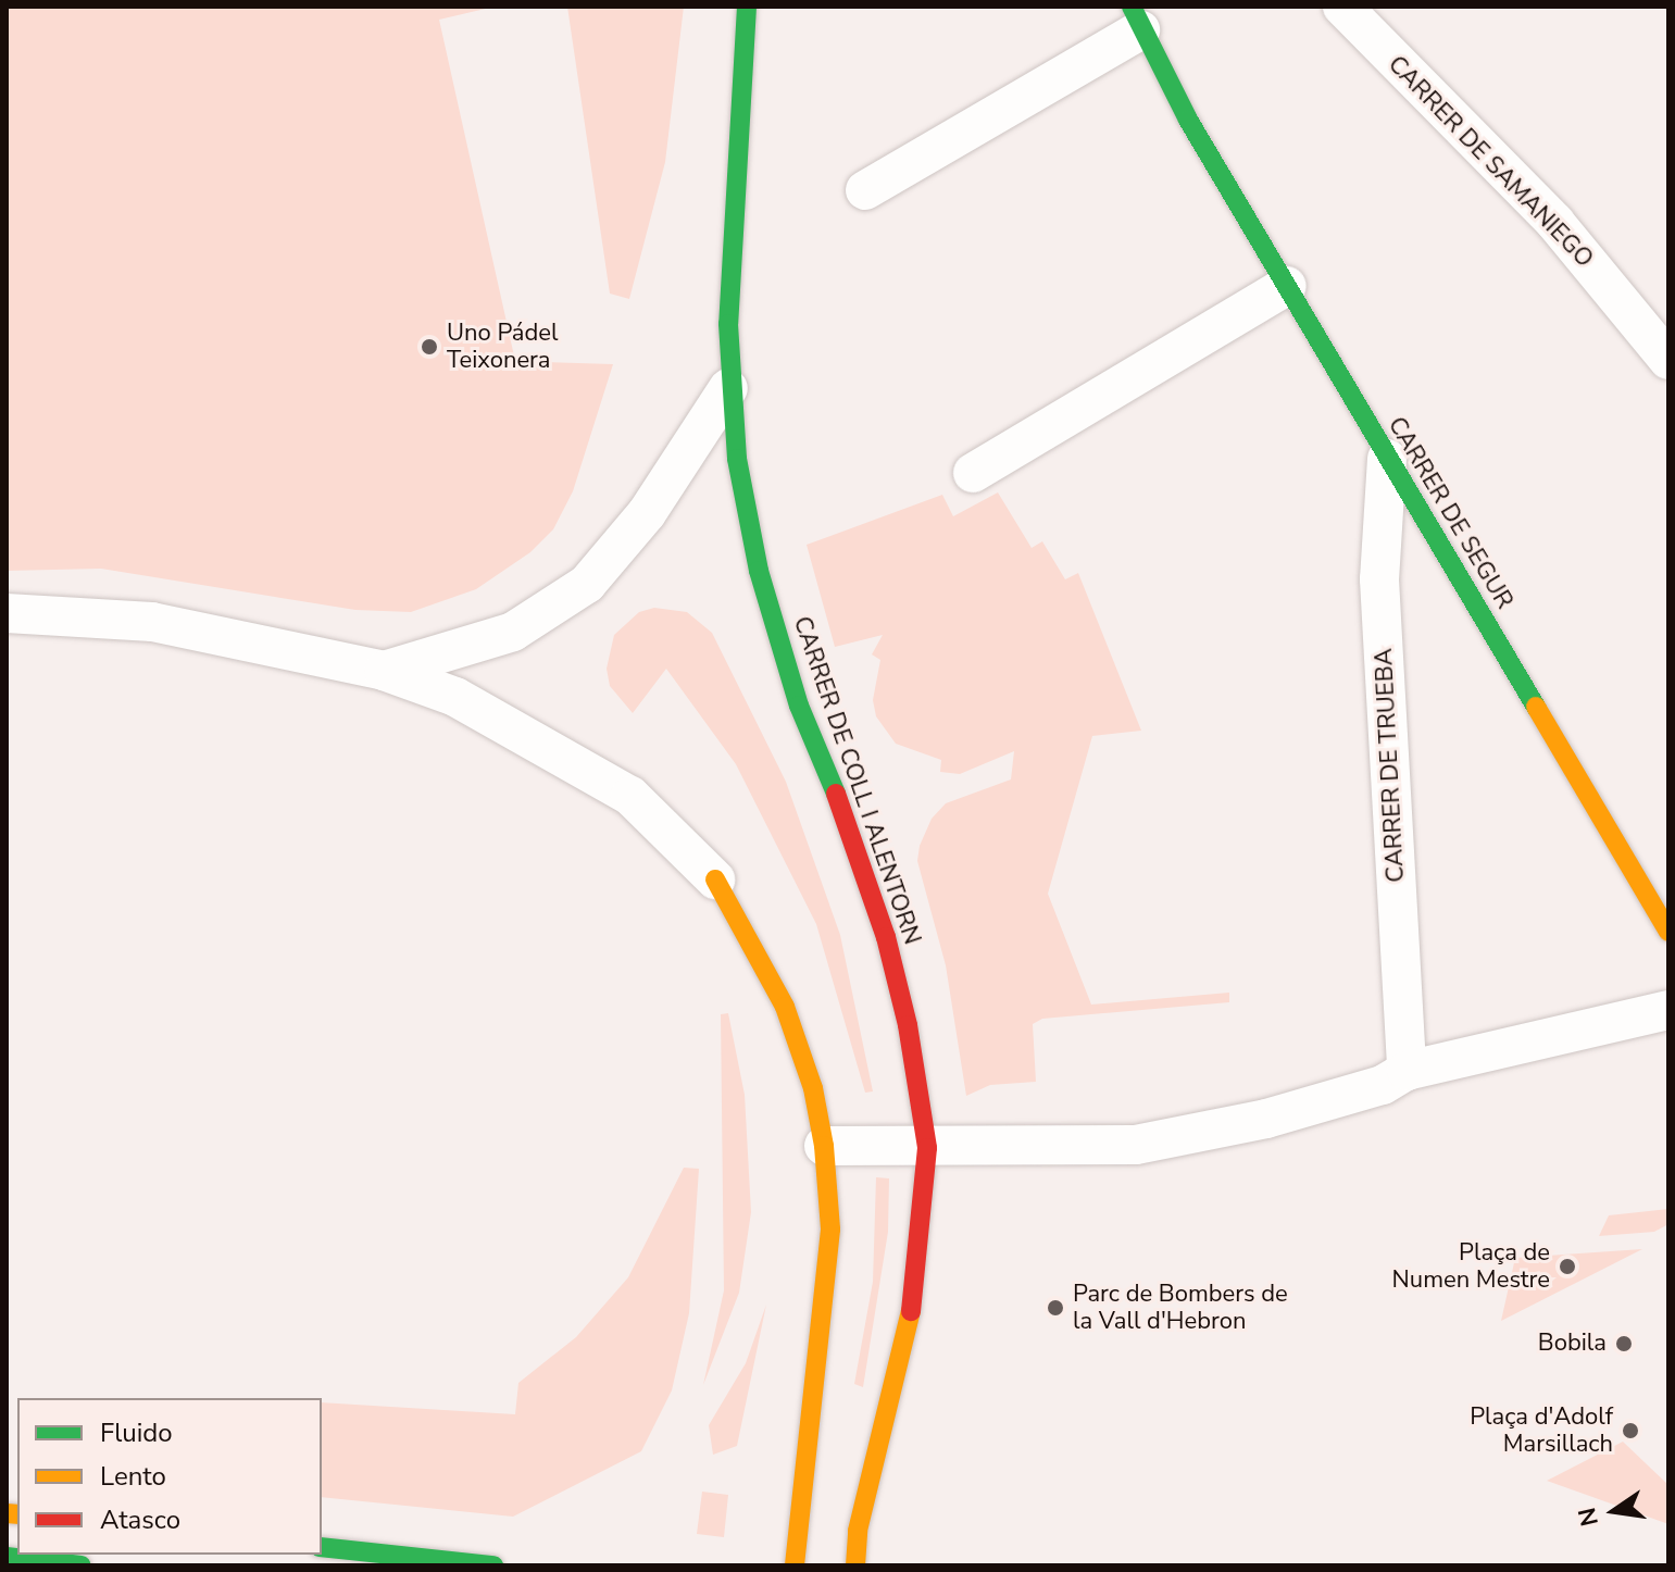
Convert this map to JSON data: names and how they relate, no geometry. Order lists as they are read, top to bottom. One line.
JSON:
{"streets":{"main road":["CARRER DE SEGUR","CARRER DE COLL I ALENTORN"],"street":["CARRER DE SAMANIEGO","CARRER DE TRUEBA"]},"crossings":[["CARRER DE SEGUR","CARRER DE TRUEBA"]],"places":["Uno Pádel Teixonera","Plaça de Numen Mestre","Parc de Bombers de la Vall d'Hebron","Bobila","Plaça d'Adolf Marsillach"],"legend":["Fluido","Lento","Atasco"],"north":"left"}
